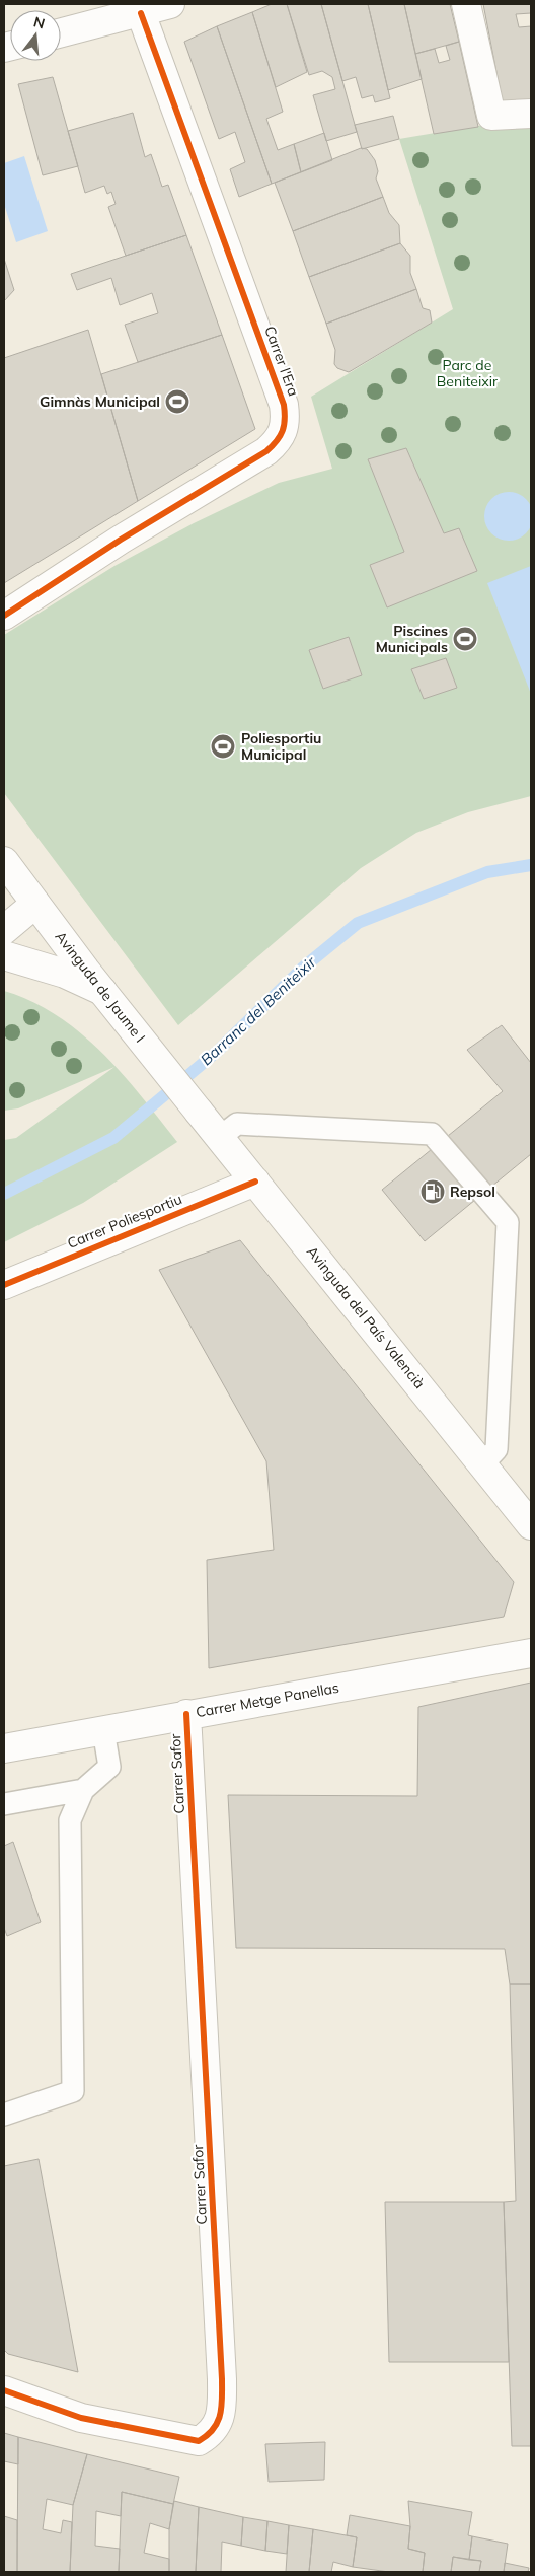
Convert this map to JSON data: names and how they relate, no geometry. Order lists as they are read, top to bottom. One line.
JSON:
{"streets":{"main road":["Carrer l'Era","Avinguda de Jaume I","Carrer Poliesportiu","Avinguda del País Valencià","Carrer Metge Panellas","Carrer Safor"]},"crossings":[["Avinguda de Jaume I","Avinguda del País Valencià"],["Carrer Poliesportiu","Avinguda del País Valencià"],["Carrer Metge Panellas","Carrer Safor"]],"water":["Barranc del Beniteixir"],"parks":["Parc de Beniteixir"],"places":{"sports":["Gimnàs Municipal","Piscines Municipals","Poliesportiu Municipal"],"fuel station":["Repsol"]},"north":"top"}
